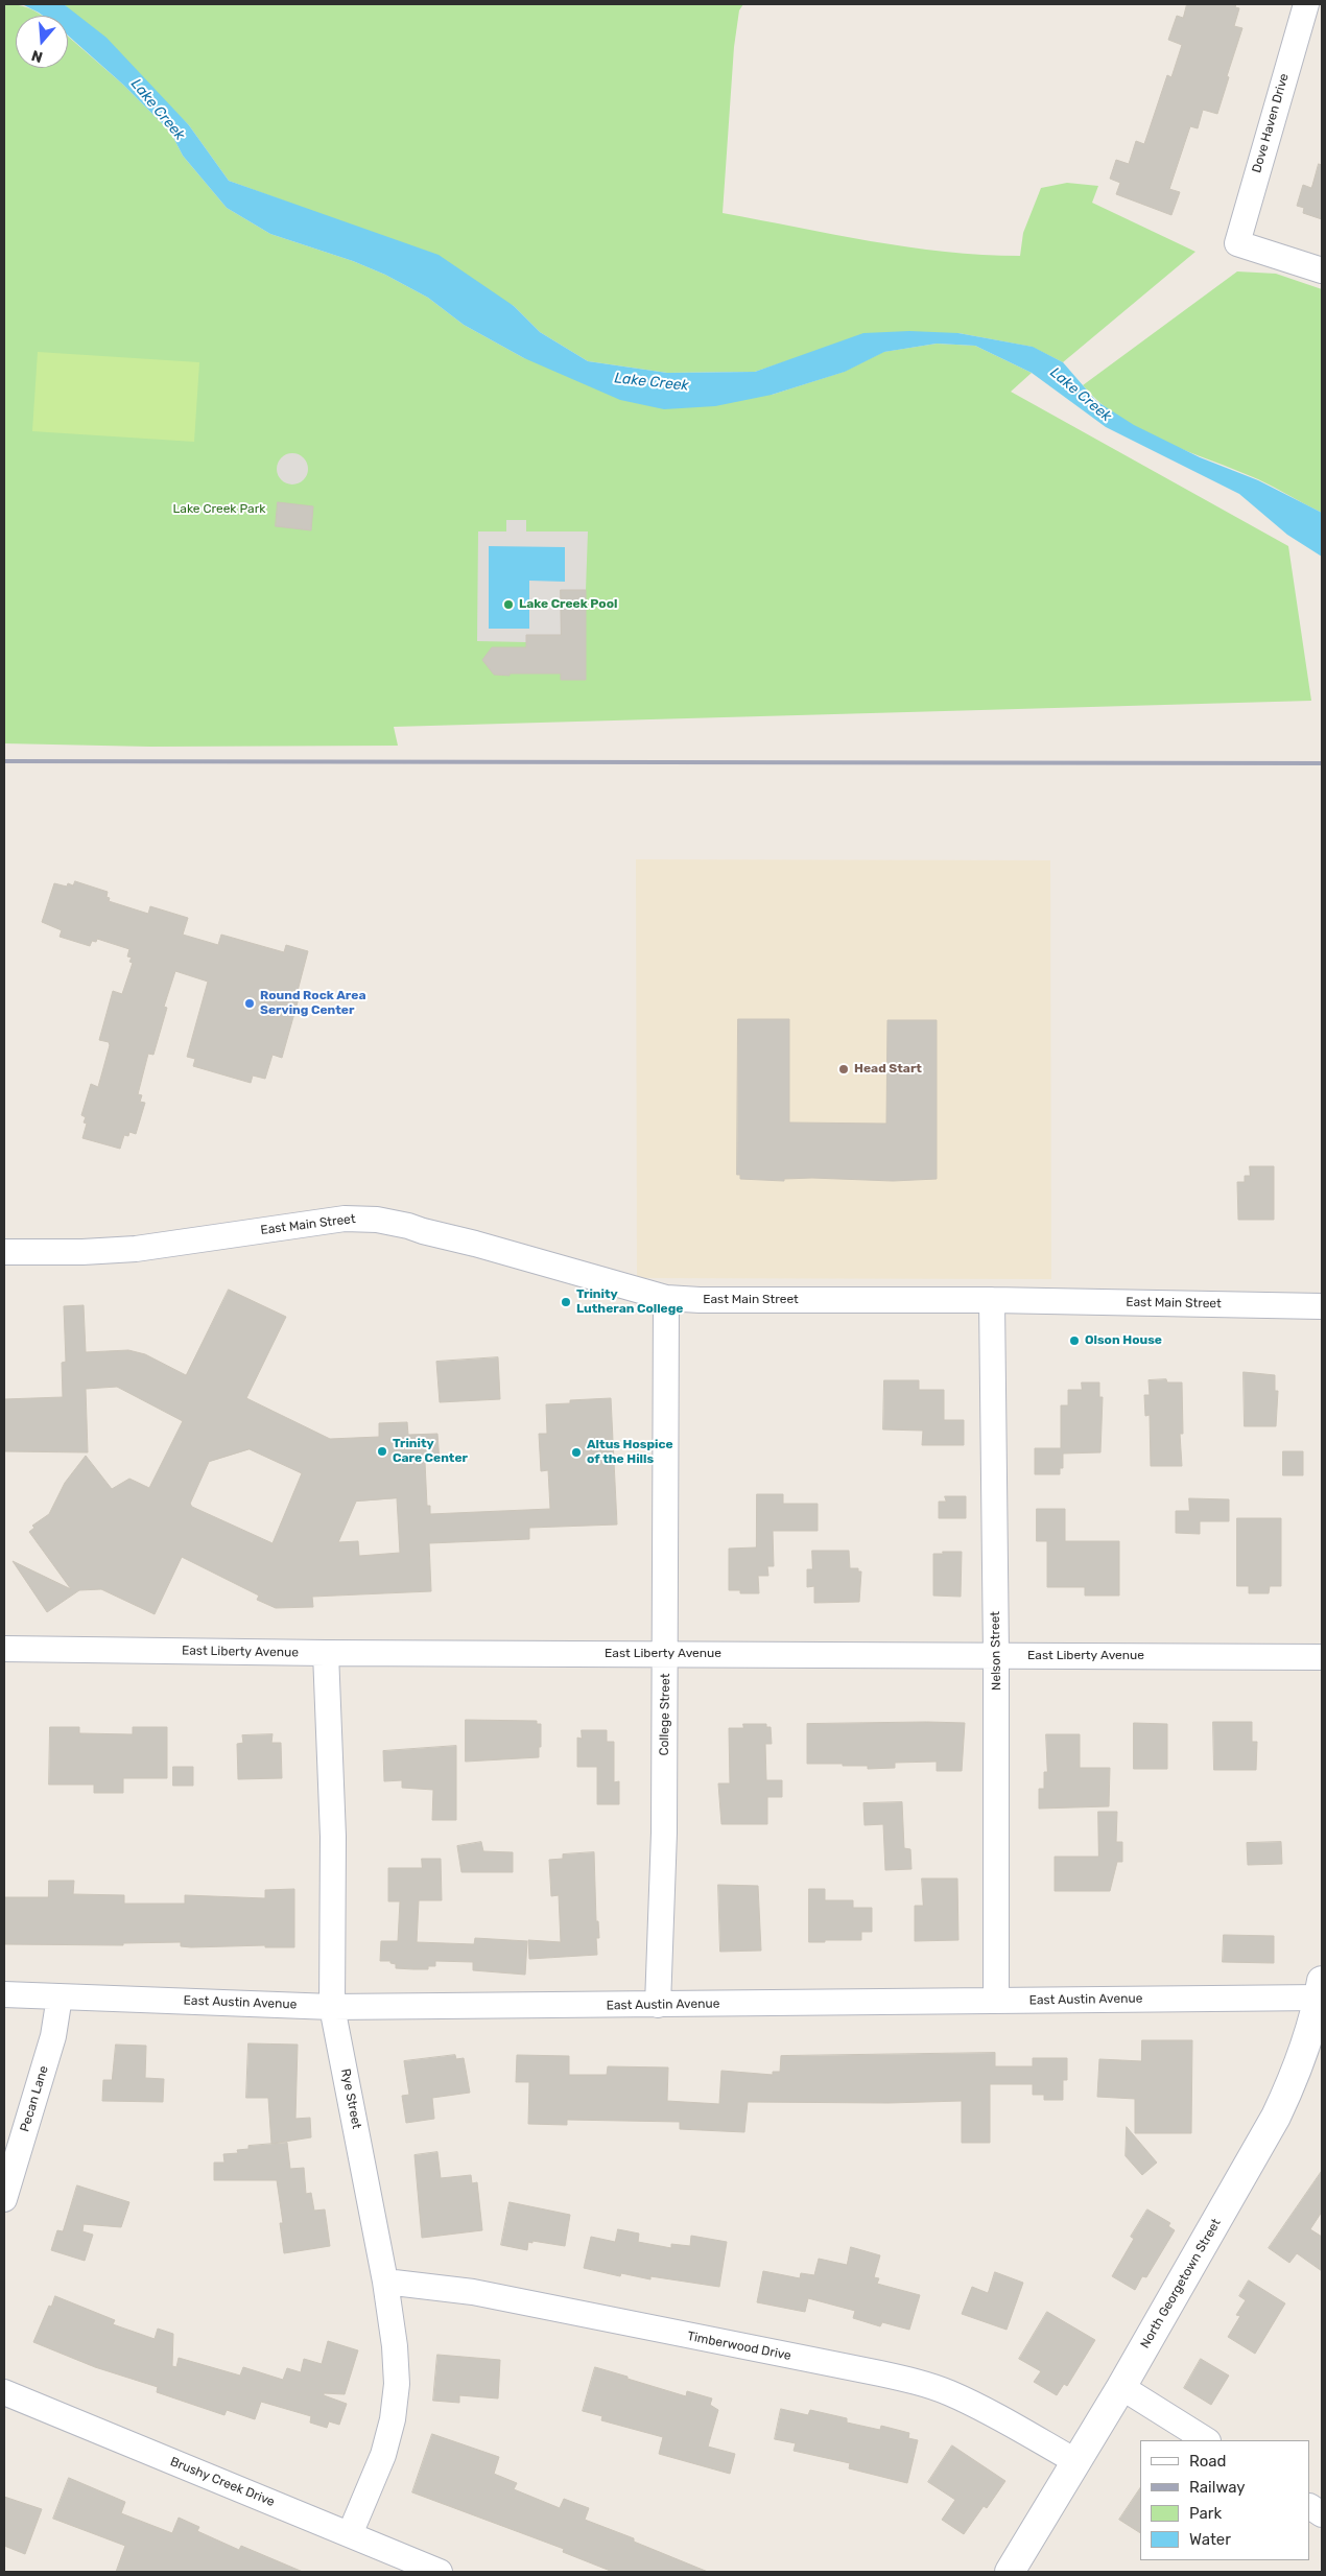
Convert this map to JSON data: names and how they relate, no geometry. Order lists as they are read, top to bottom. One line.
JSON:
{"streets":{"street":["Dove Haven Drive","East Main Street","Nelson Street","East Liberty Avenue","College Street","East Austin Avenue","Pecan Lane","Rye Street","North Georgetown Street","Timberwood Drive","Brushy Creek Drive"]},"crossings":[["East Main Street","Nelson Street"],["East Main Street","College Street"],["Nelson Street","East Liberty Avenue"],["Nelson Street","East Austin Avenue"],["East Liberty Avenue","College Street"],["East Liberty Avenue","Rye Street"],["College Street","East Austin Avenue"],["East Austin Avenue","Pecan Lane"],["East Austin Avenue","Rye Street"],["East Austin Avenue","North Georgetown Street"],["Rye Street","Timberwood Drive"],["Rye Street","Brushy Creek Drive"],["North Georgetown Street","Timberwood Drive"]],"water":["Lake Creek"],"parks":["Lake Creek Park"],"places":["Lake Creek Pool","Round Rock Area Serving Center","Head Start","Trinity Lutheran College","Olson House","Trinity Care Center","Altus Hospice of the Hills"],"legend":["Road","Railway","Park","Water"],"north":"bottom"}
